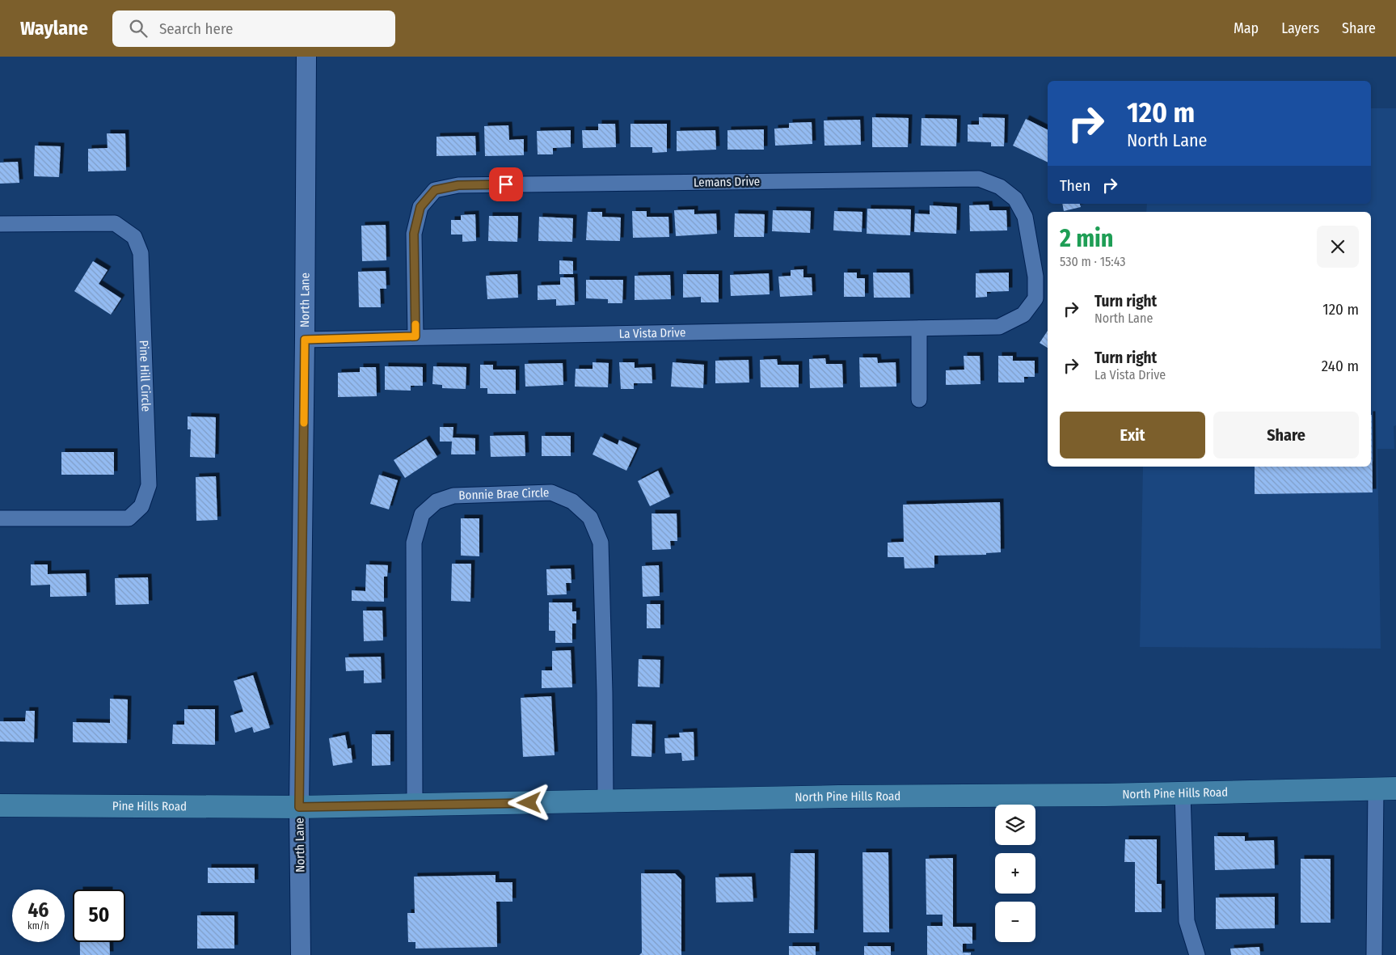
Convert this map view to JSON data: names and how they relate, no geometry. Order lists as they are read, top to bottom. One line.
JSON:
{"streets":{"main road":["North Pine Hills Road","Pine Hills Road"],"street":["Lemans Drive","North Lane","La Vista Drive","Pine Hill Circle","Bonnie Brae Circle"]},"crossings":[["Lemans Drive","La Vista Drive"],["North Lane","La Vista Drive"],["North Lane","North Pine Hills Road"],["North Lane","Pine Hills Road"],["Bonnie Brae Circle","North Pine Hills Road"],["North Pine Hills Road","Pine Hills Road"]],"page":{"header":"Waylane","search":"Search here","nav":["Map","Layers","Share"],"turn":["120 m","North Lane"],"then":"Then","heading":["2 min","530 m · 15:43"],"list":[{"name":"Turn right","note":"North Lane","value":"120 m"},{"name":"Turn right","note":"La Vista Drive","value":"240 m"}],"buttons":["Exit","Share"],"map_buttons":["+","−"],"speed":"46 km/h","limit":"50"}}
